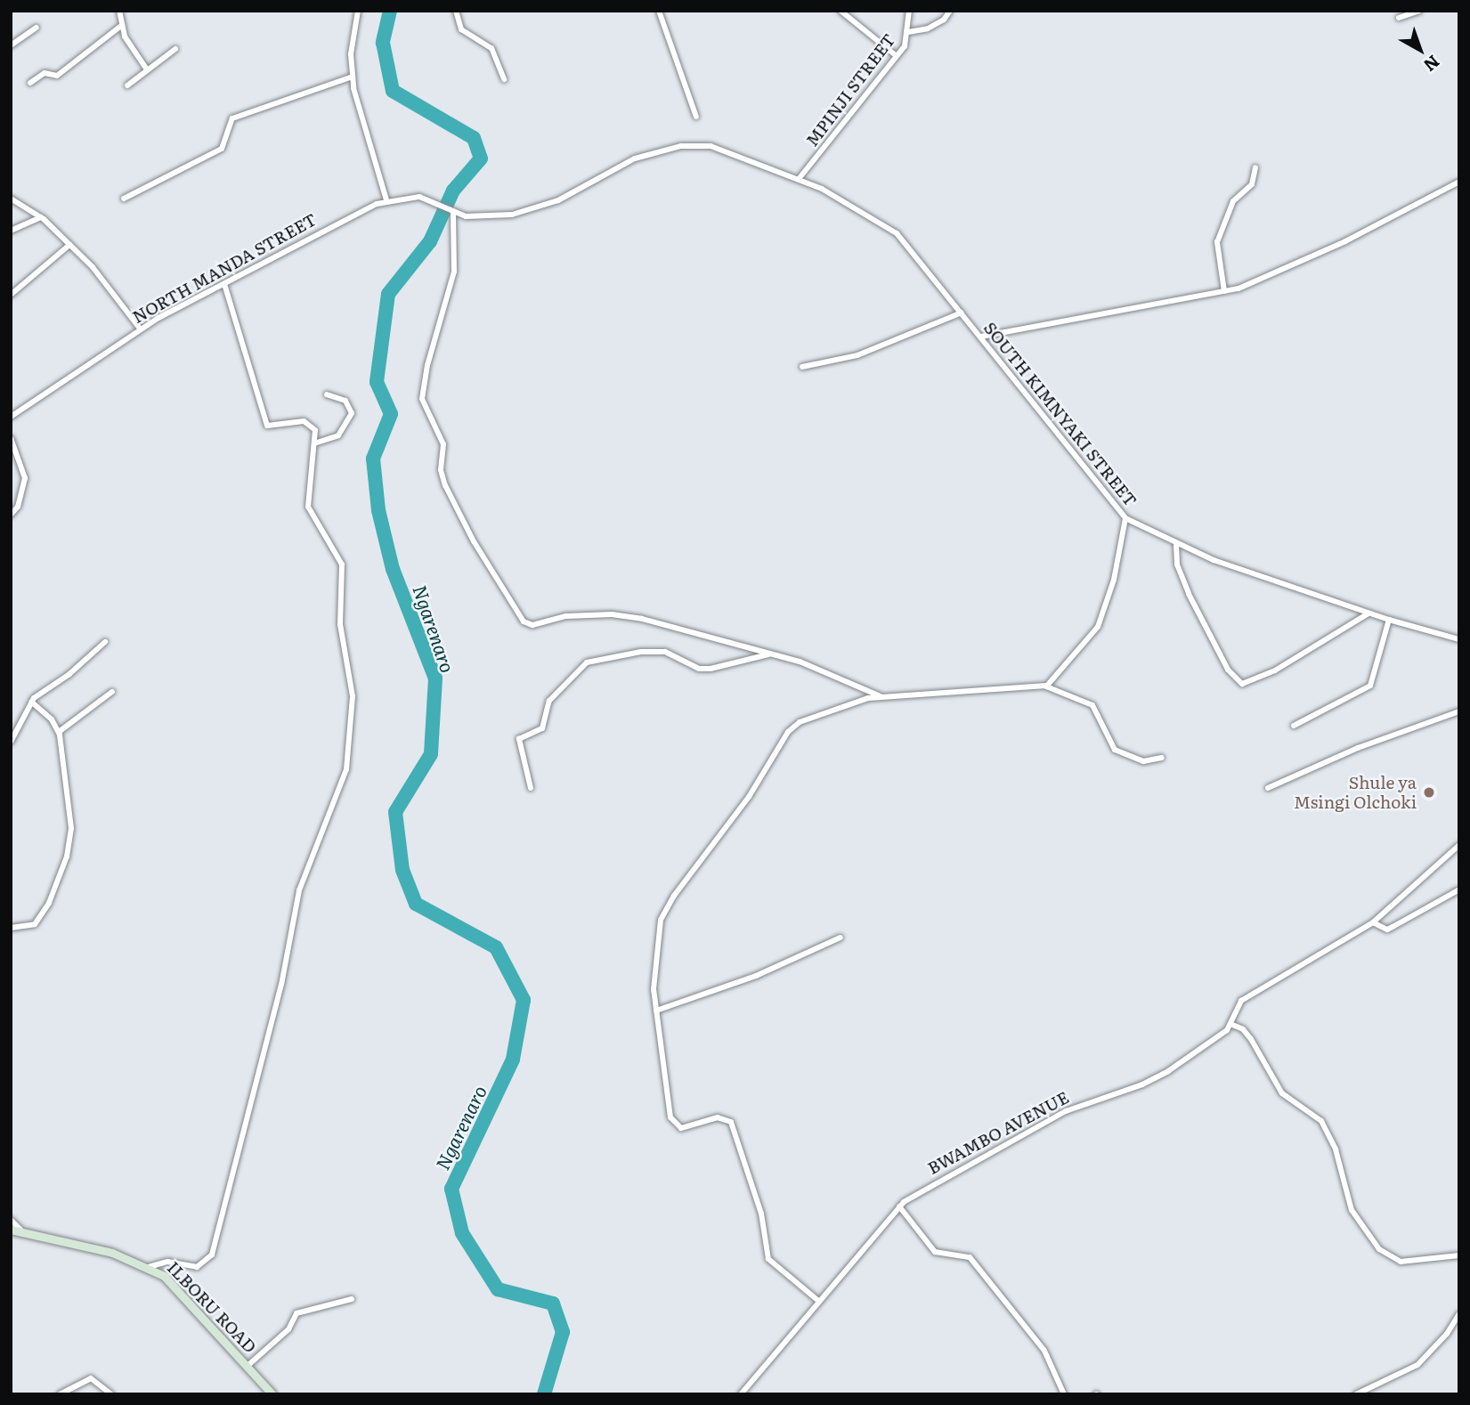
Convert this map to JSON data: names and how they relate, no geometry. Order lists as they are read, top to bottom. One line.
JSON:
{"streets":{"street":["MPINJI STREET","NORTH MANDA STREET","SOUTH KIMNYAKI STREET","BWAMBO AVENUE","ILBORU ROAD"]},"crossings":[["MPINJI STREET","SOUTH KIMNYAKI STREET"],["NORTH MANDA STREET","SOUTH KIMNYAKI STREET"]],"water":["Ngarenaro"],"places":["Shule ya Msingi Olchoki"],"north":"bottom right"}
